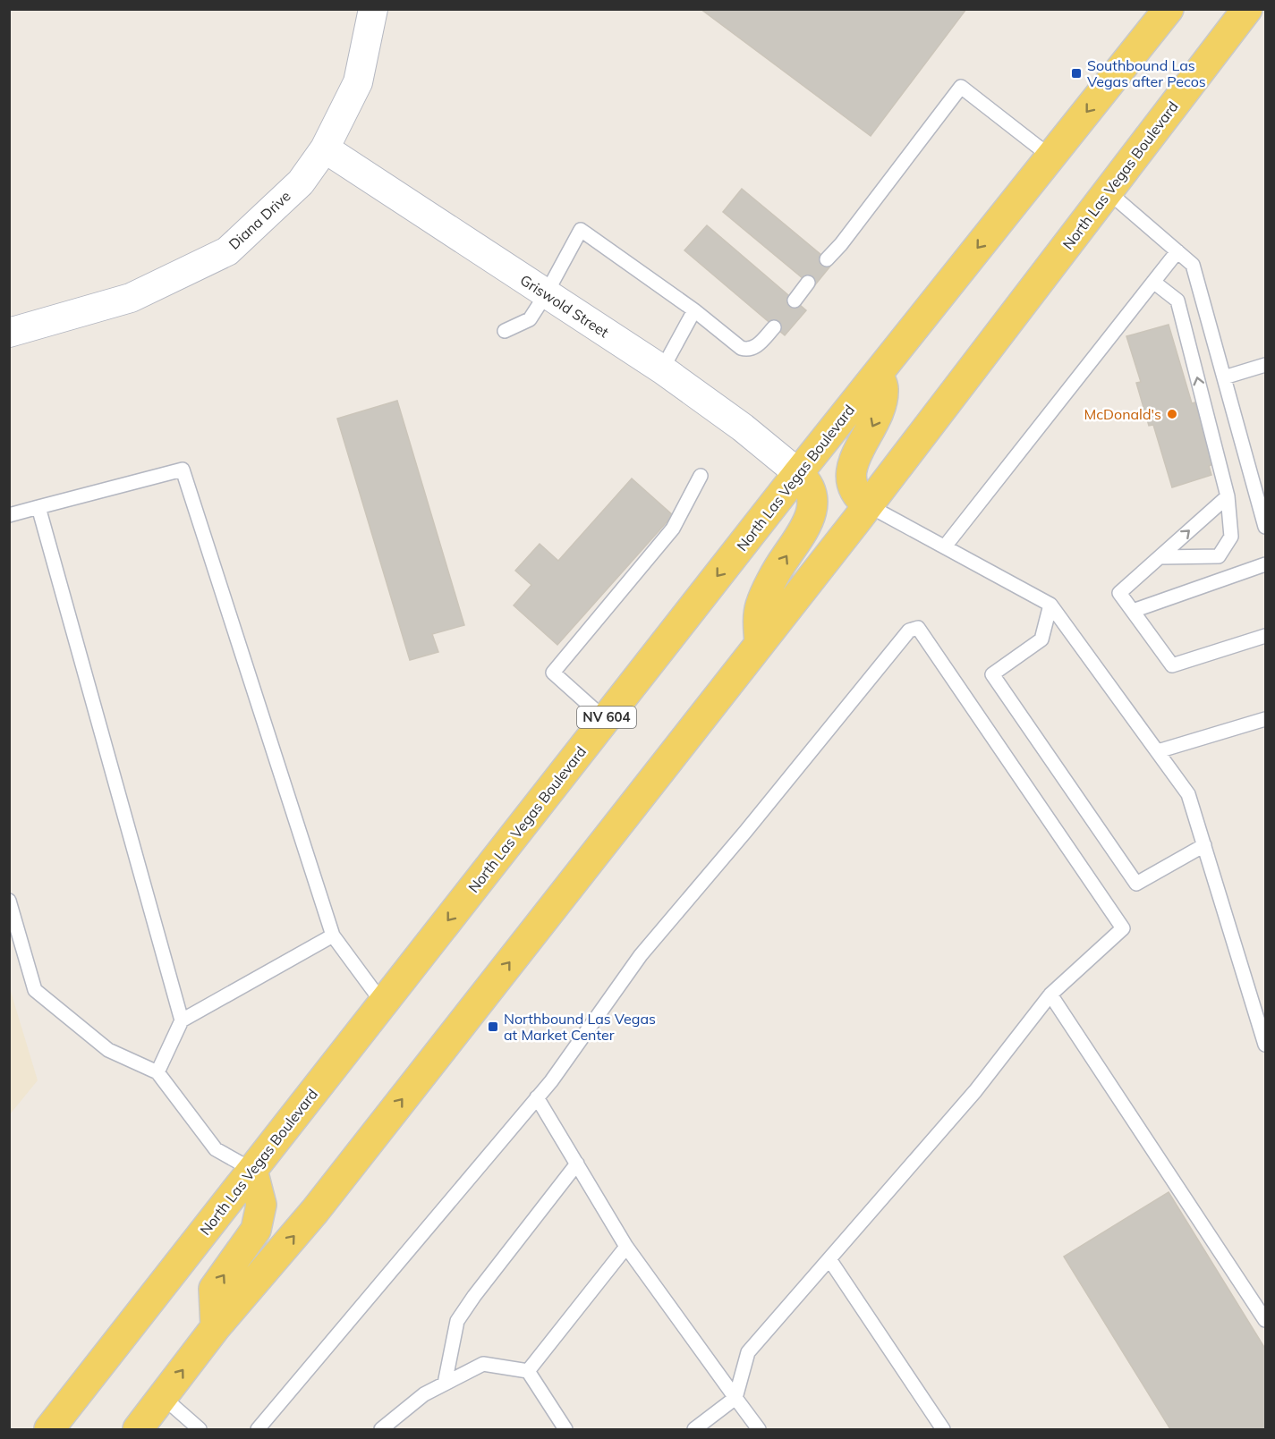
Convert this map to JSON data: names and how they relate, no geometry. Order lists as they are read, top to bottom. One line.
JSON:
{"streets":{"main road":["North Las Vegas Boulevard","NV 604"],"street":["Diana Drive","Griswold Street"]},"crossings":[["North Las Vegas Boulevard","Griswold Street"],["Diana Drive","Griswold Street"]],"places":{"transit":["Southbound Las Vegas after Pecos","Northbound Las Vegas at Market Center"],"other":["McDonald's"]}}
